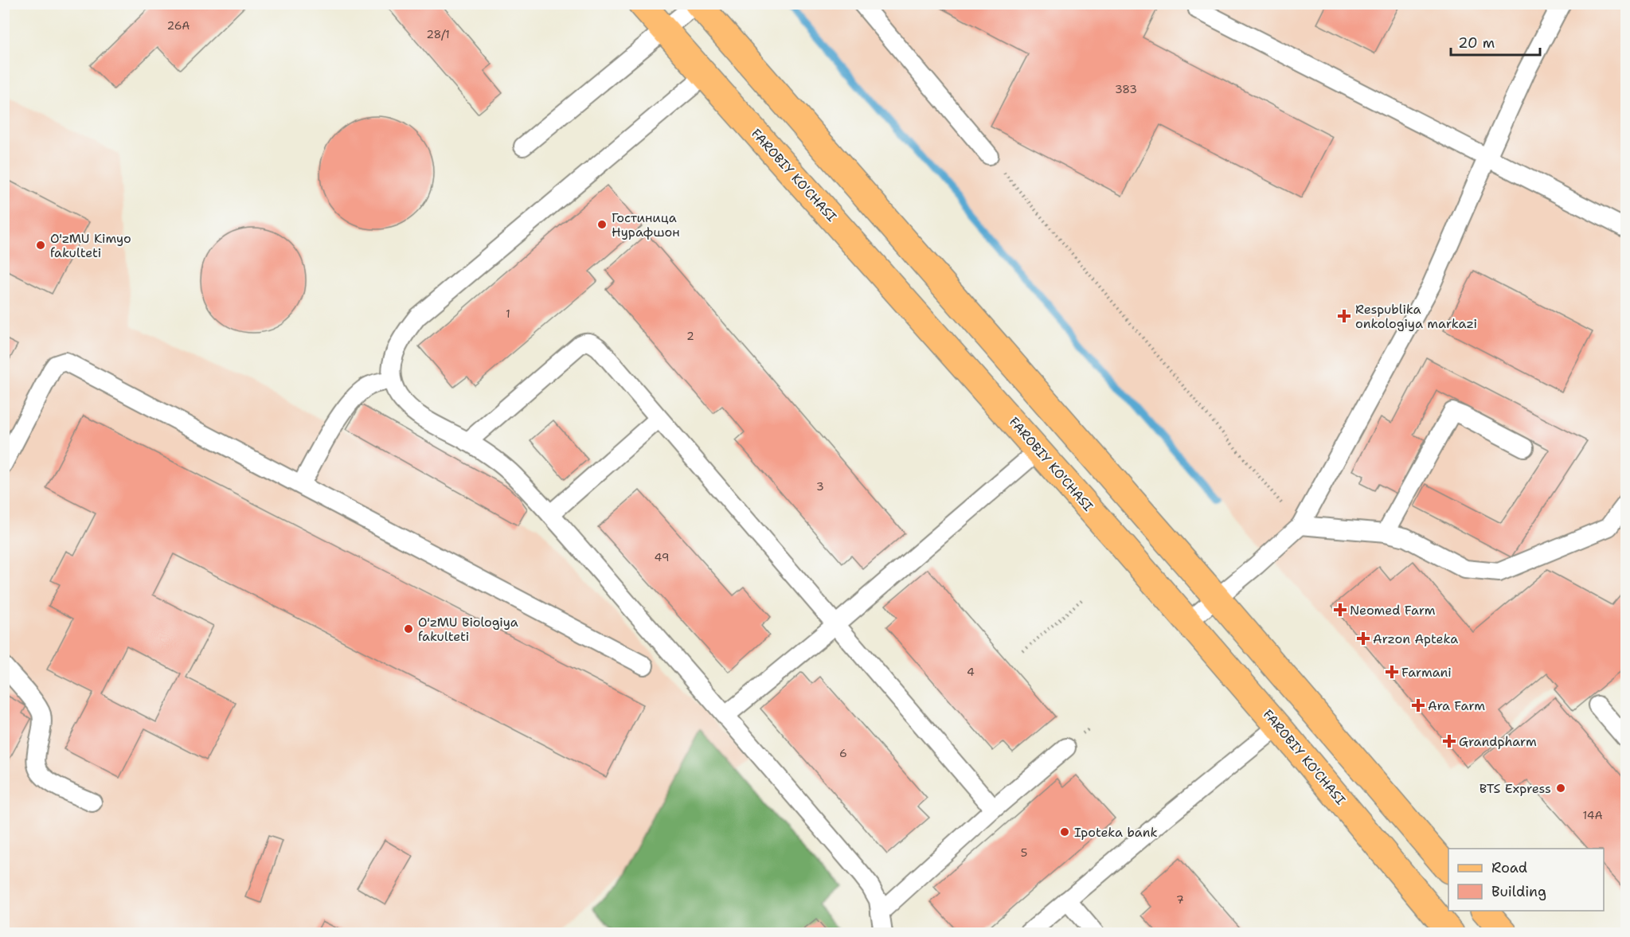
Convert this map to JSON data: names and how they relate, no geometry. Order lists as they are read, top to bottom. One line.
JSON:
{"streets":{"main road":["FAROBIY KO'CHASI"]},"places":{"other":["Гостиница Нурафшон","O'zMU Kimyo fakulteti","O'zMU Biologiya fakulteti","BTS Express","Ipoteka bank"],"health":["Respublika onkologiya markazi","Neomed Farm","Arzon Apteka","Farmani","Ara Farm","Grandpharm"]},"house_numbers":["26A","28/1","383","1","2","3","49","4","6","14A","5","7"],"legend":["Road","Building"],"scale_bar":"20 m"}
